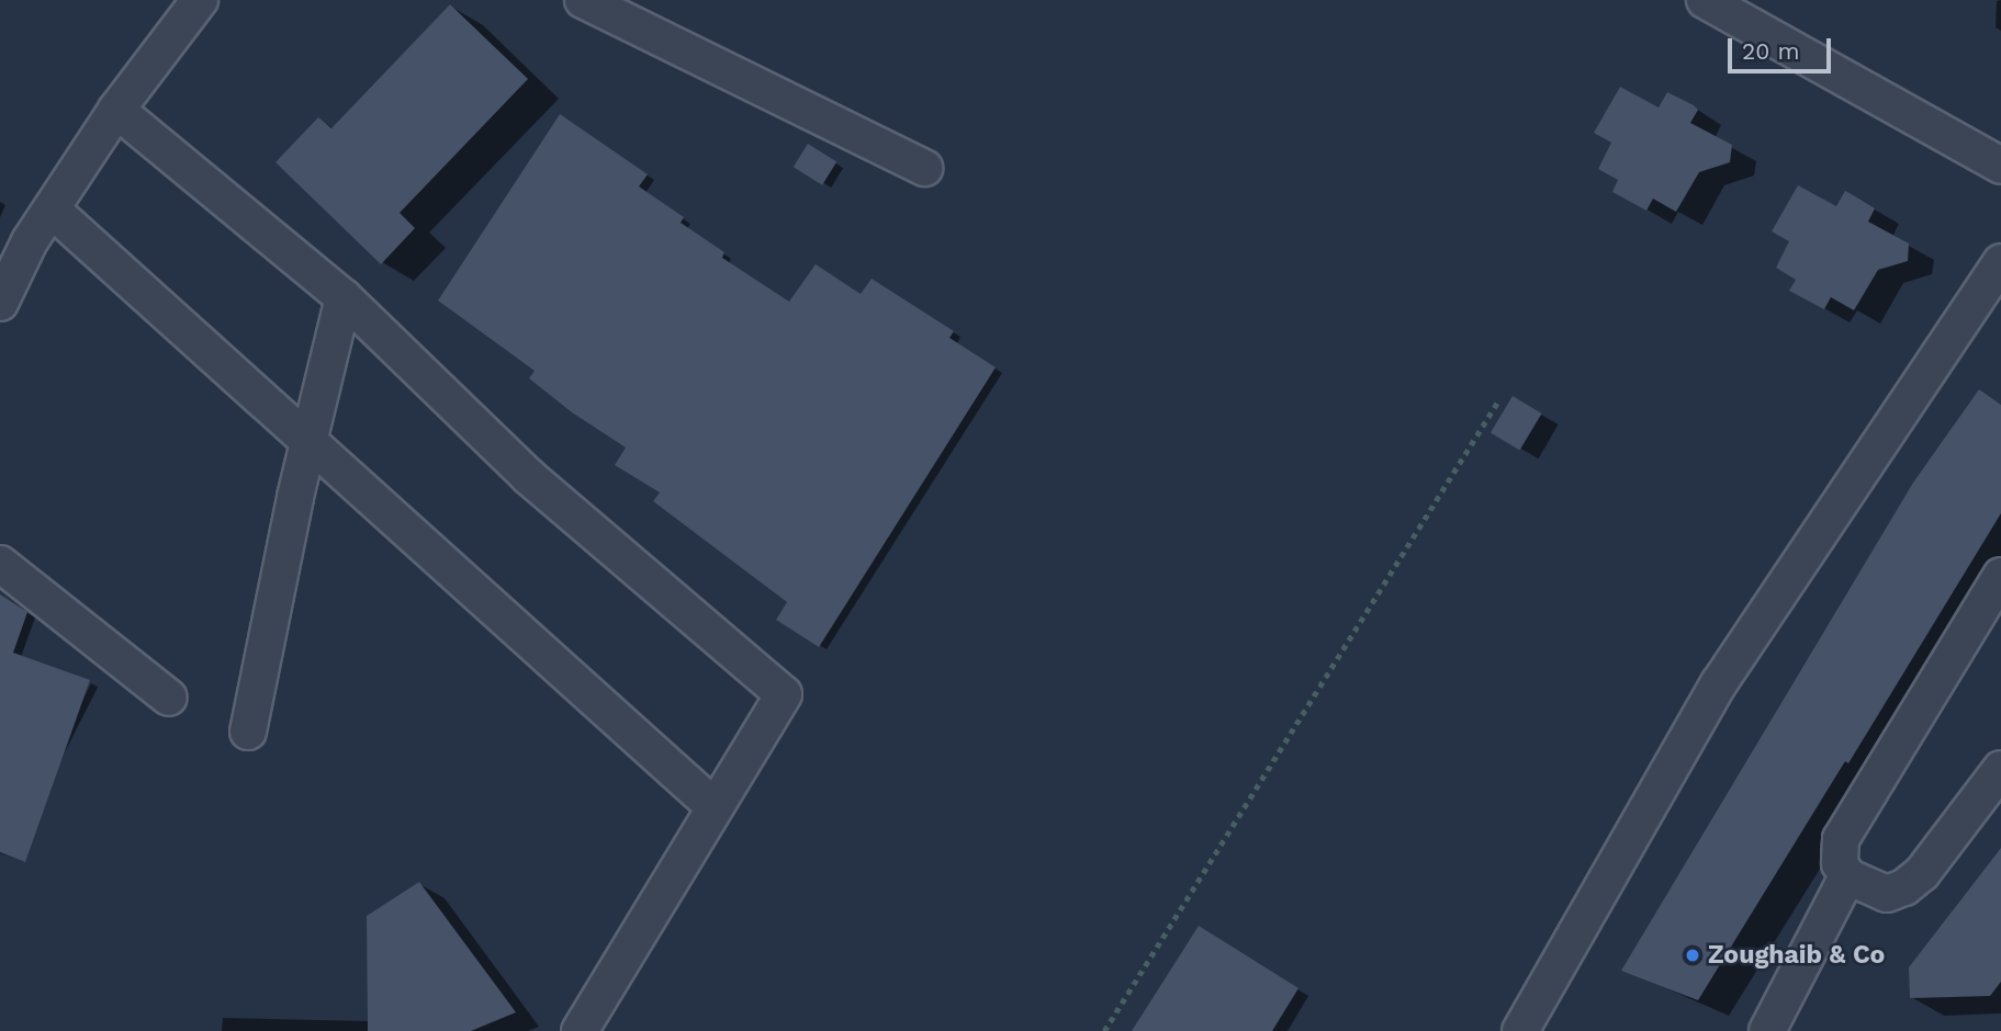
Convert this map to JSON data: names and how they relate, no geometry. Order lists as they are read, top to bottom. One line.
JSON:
{"places":["Zoughaib & Co"],"scale_bar":"20 m"}
